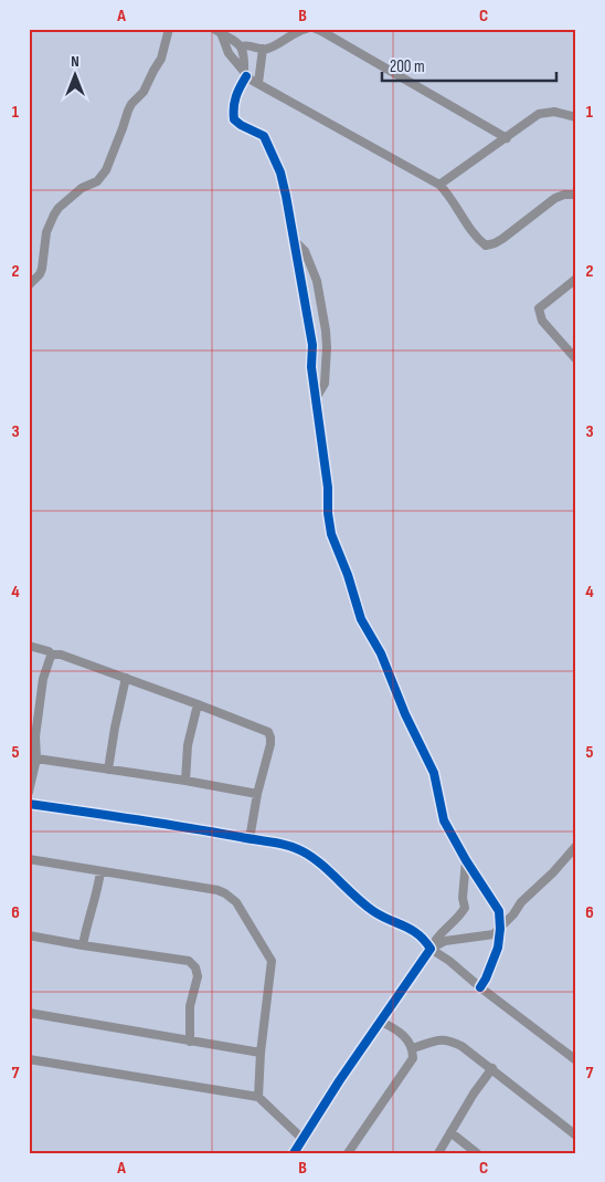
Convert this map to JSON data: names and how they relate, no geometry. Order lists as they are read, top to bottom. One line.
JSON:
{"scale_bar":"200 m","north":"top","grid":{"columns":["A","B","C"],"rows":["1","2","3","4","5","6","7"]}}
